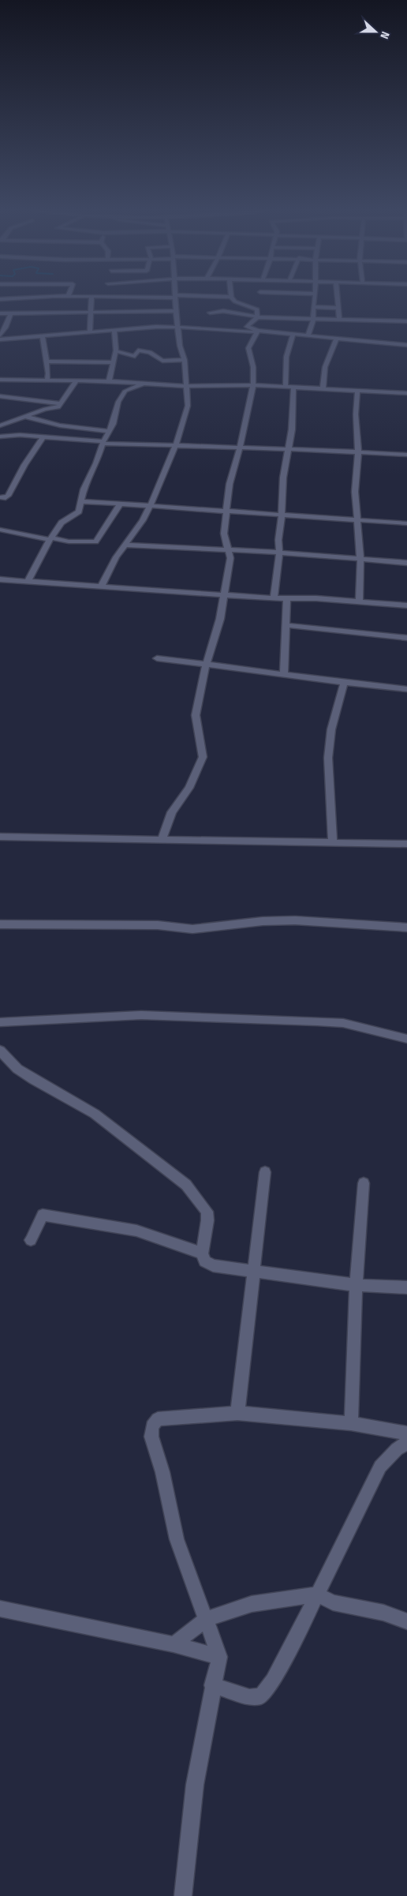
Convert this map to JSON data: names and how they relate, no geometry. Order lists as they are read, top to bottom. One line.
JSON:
{"north":"right"}
